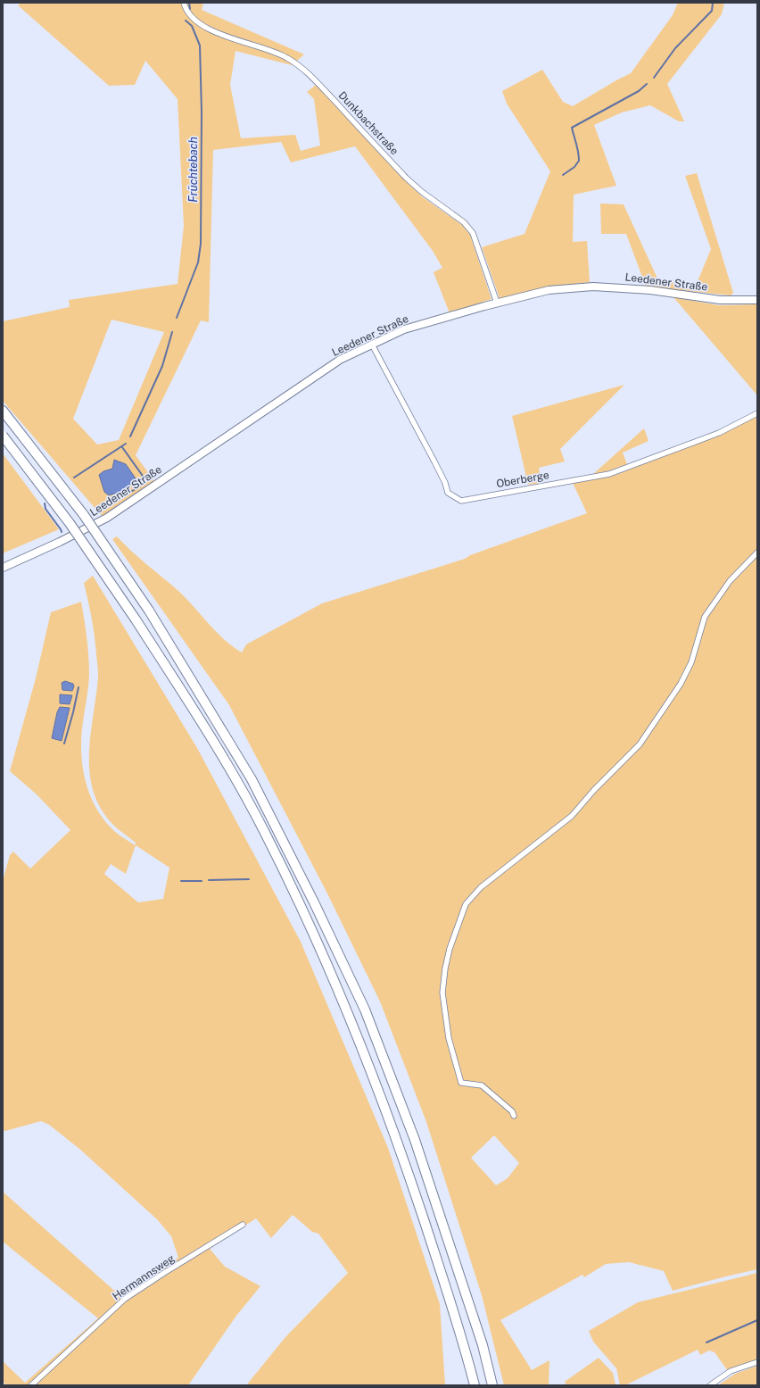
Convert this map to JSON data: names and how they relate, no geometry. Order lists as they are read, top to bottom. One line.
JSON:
{"streets":{"street":["Dunkbachstraße","Leedener Straße","Oberberge","Hermannsweg"]},"crossings":[["Dunkbachstraße","Leedener Straße"],["Leedener Straße","Oberberge"]],"water":["Früchtebach"]}
